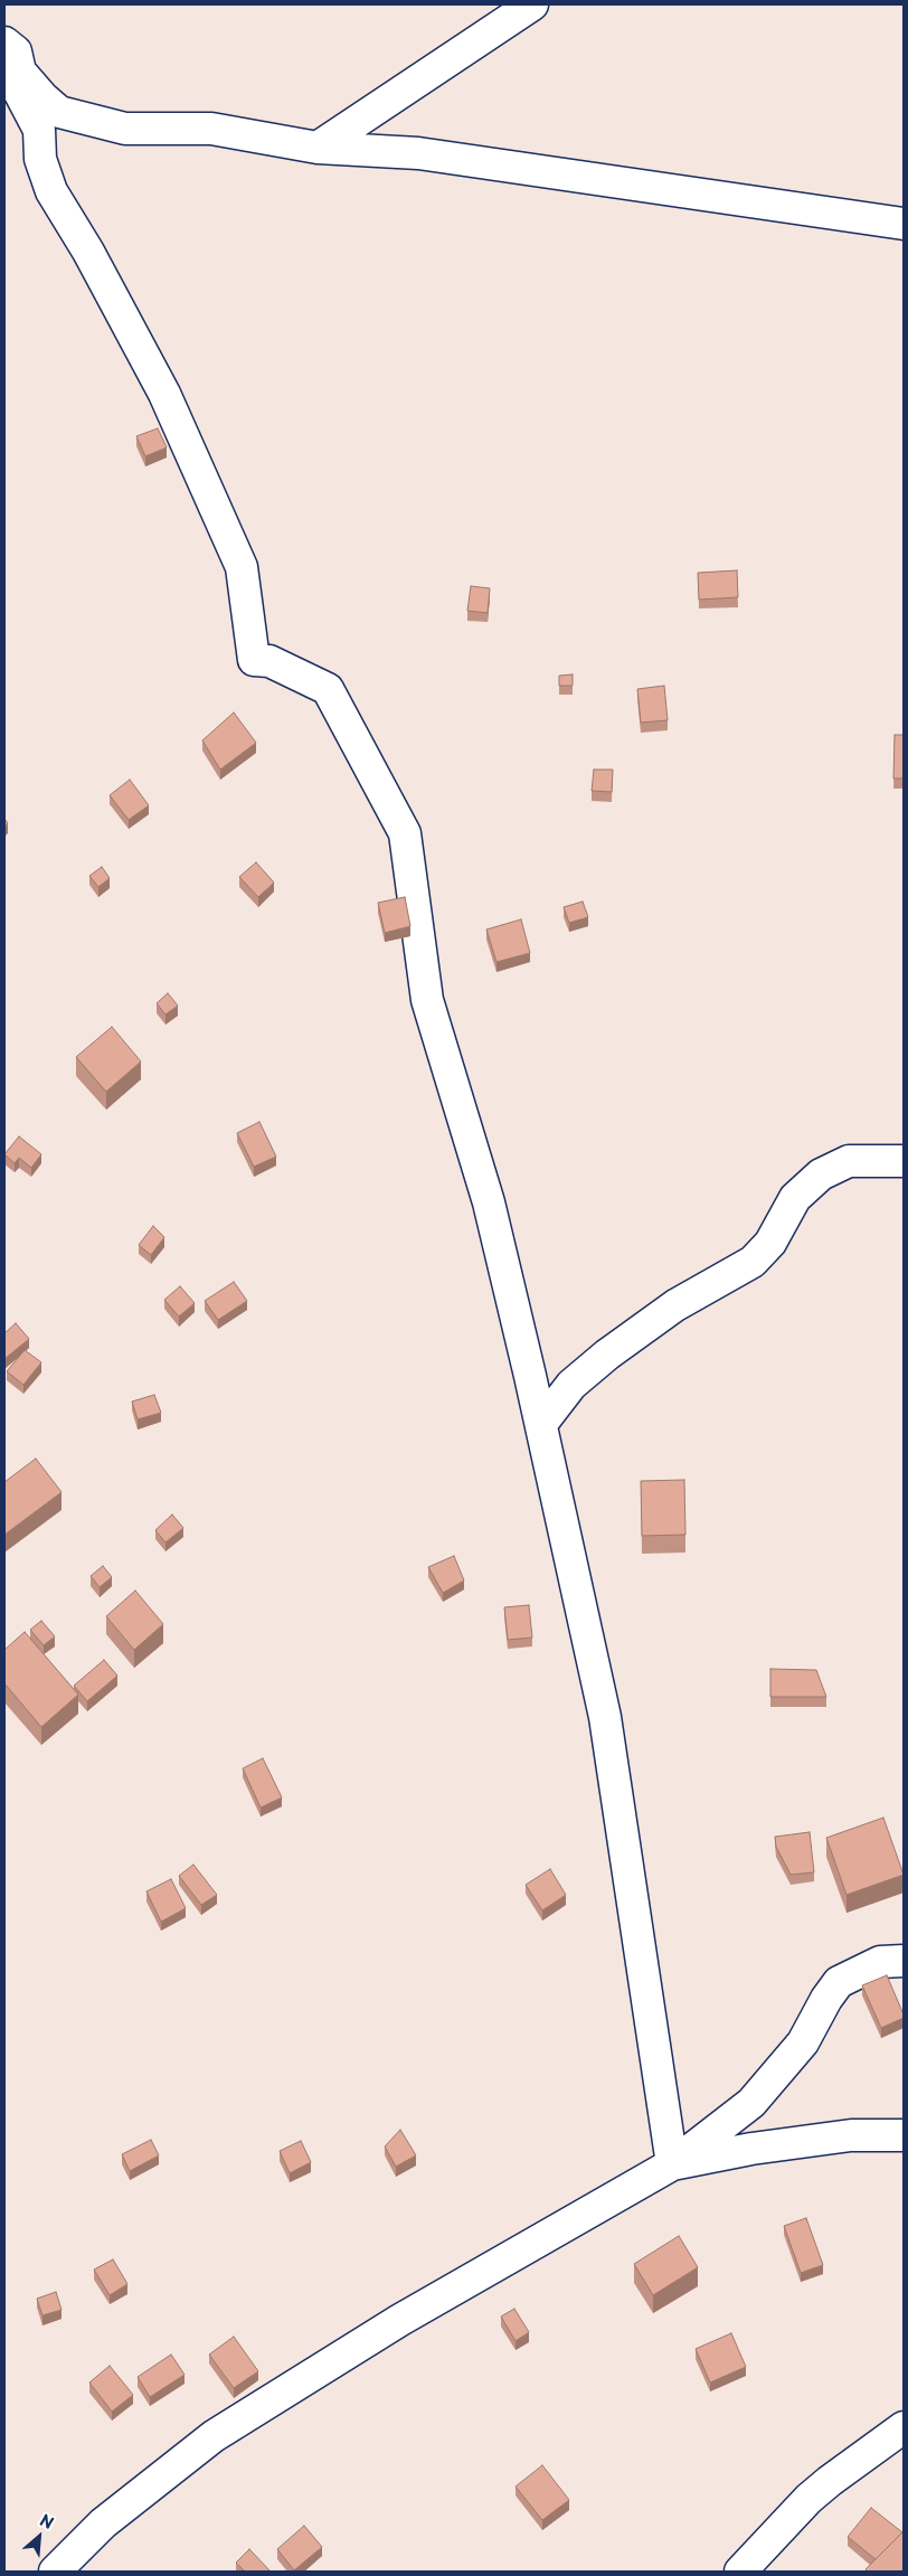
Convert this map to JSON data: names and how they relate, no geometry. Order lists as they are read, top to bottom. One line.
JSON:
{"north":"top right"}
